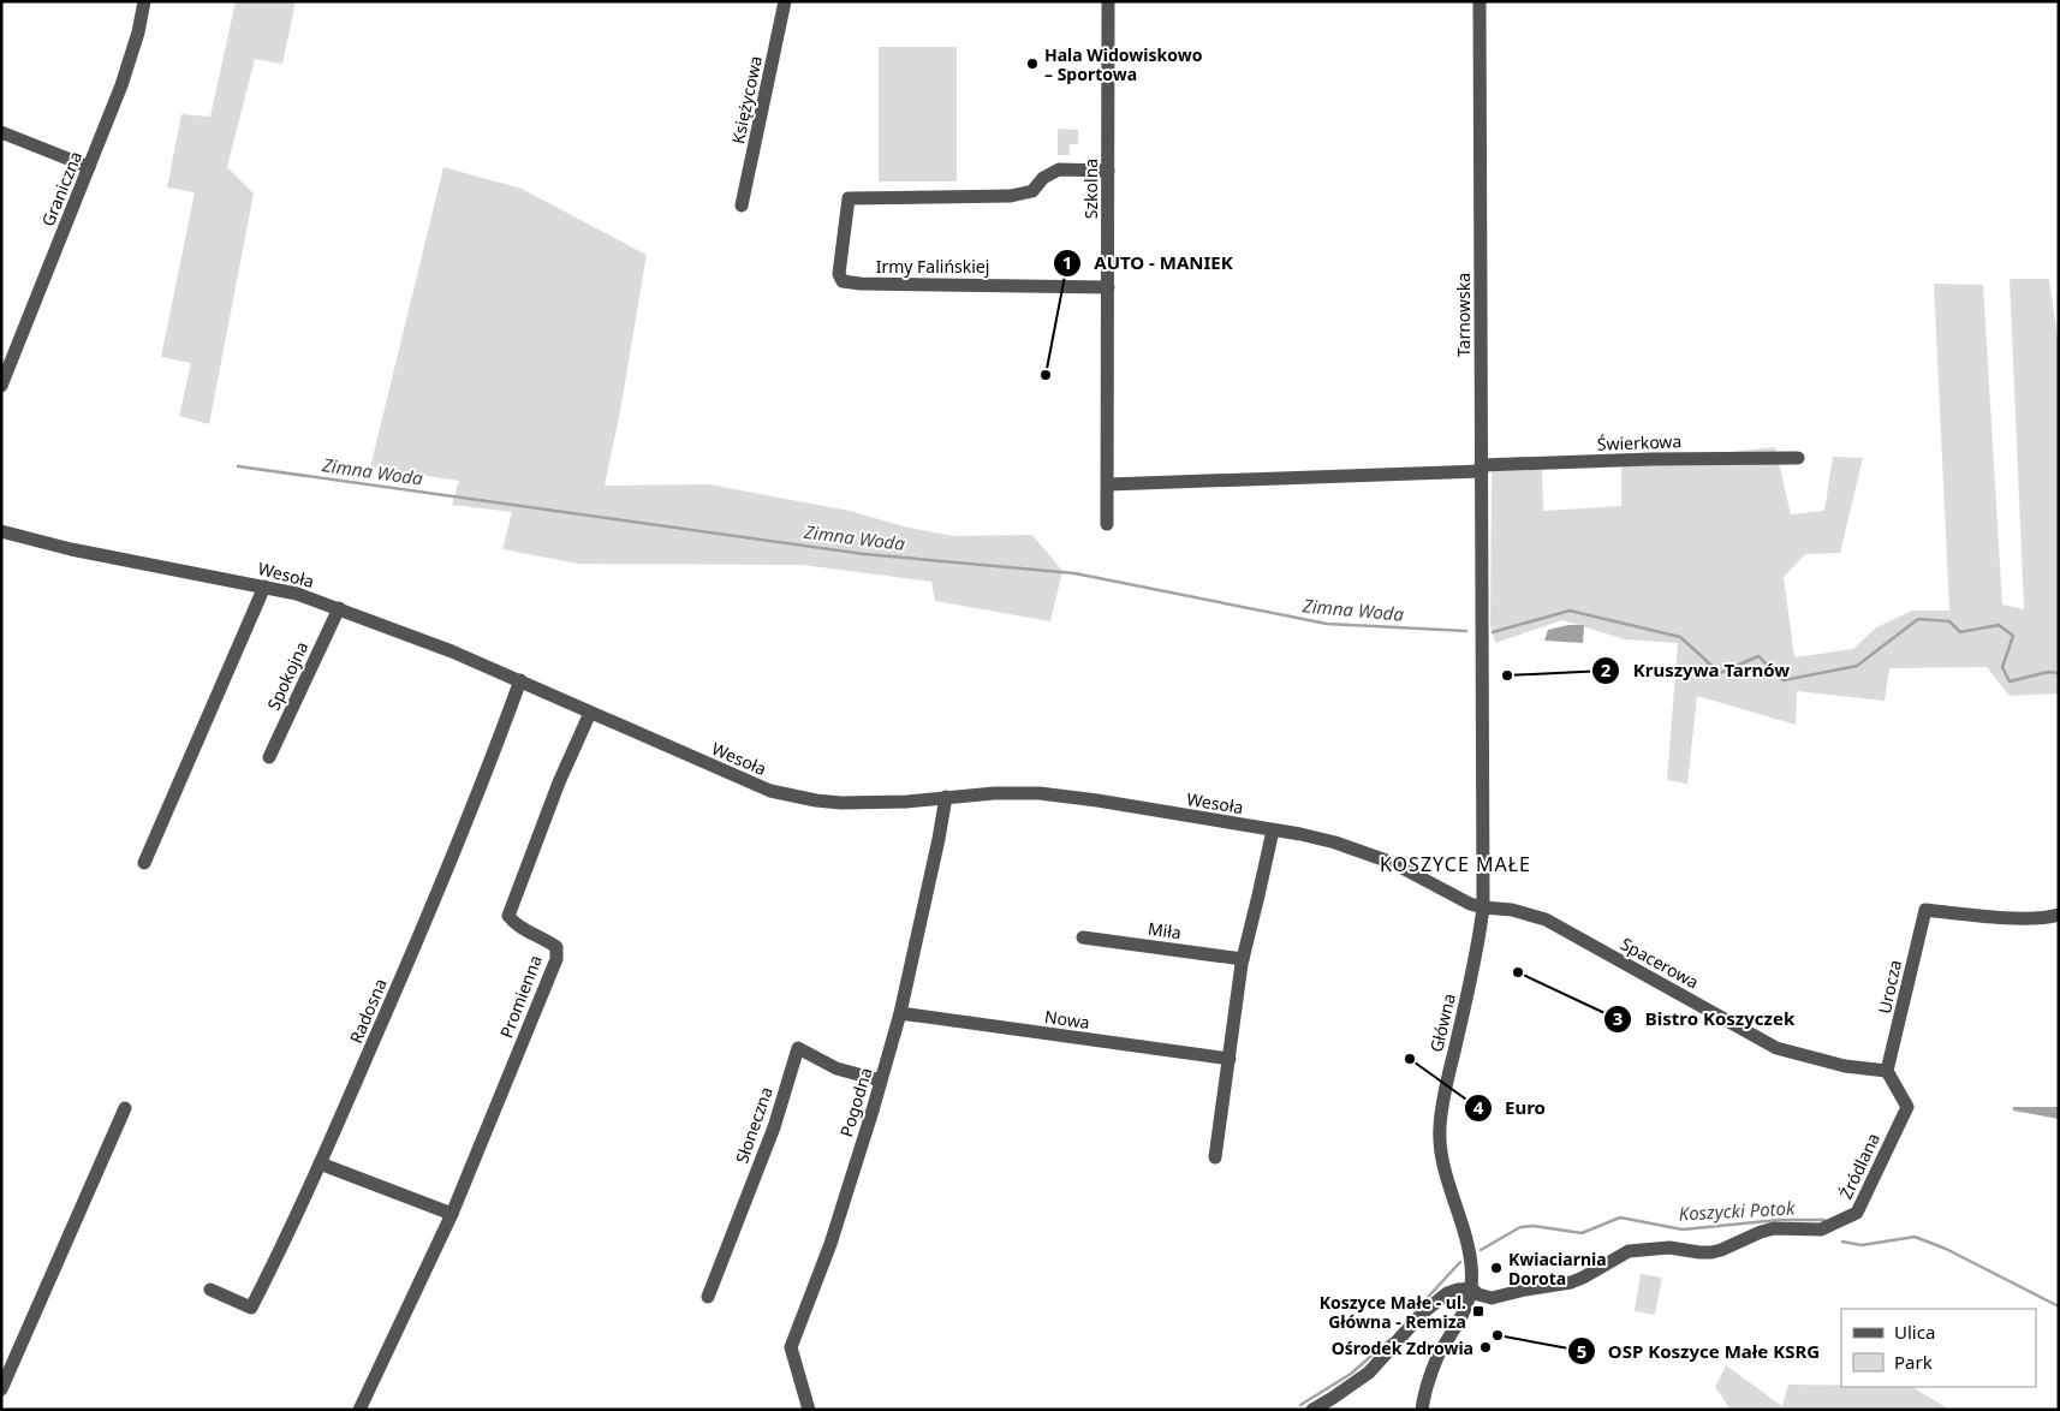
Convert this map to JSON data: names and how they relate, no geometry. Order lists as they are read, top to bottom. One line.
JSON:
{"streets":{"street":["Księżycowa","Graniczna","Szkolna","Irmy Falińskiej","Tarnowska","Świerkowa","Wesoła","Spokojna","Miła","Spacerowa","Urocza","Promienna","Radosna","Nowa","Główna","Pogodna","Słoneczna","Źródlana"]},"crossings":[["Szkolna","Irmy Falińskiej"],["Tarnowska","Świerkowa"],["Tarnowska","Główna"],["Wesoła","Spokojna"],["Wesoła","Spacerowa"],["Wesoła","Promienna"],["Wesoła","Radosna"],["Wesoła","Główna"],["Wesoła","Pogodna"],["Spacerowa","Urocza"],["Spacerowa","Główna"],["Spacerowa","Źródlana"],["Urocza","Źródlana"],["Nowa","Pogodna"],["Główna","Źródlana"],["Pogodna","Słoneczna"]],"districts":["KOSZYCE MAŁE"],"water":["Zimna Woda","Koszycki Potok"],"places":{"other":["Hala Widowiskowo – Sportowa","AUTO - MANIEK","Kruszywa Tarnów","Bistro Koszyczek","Euro","Kwiaciarnia Dorota","OSP Koszyce Małe KSRG","Ośrodek Zdrowia"],"transit":["Koszyce Małe - ul. Główna - Remiza"]},"legend":["Ulica","Park"]}
